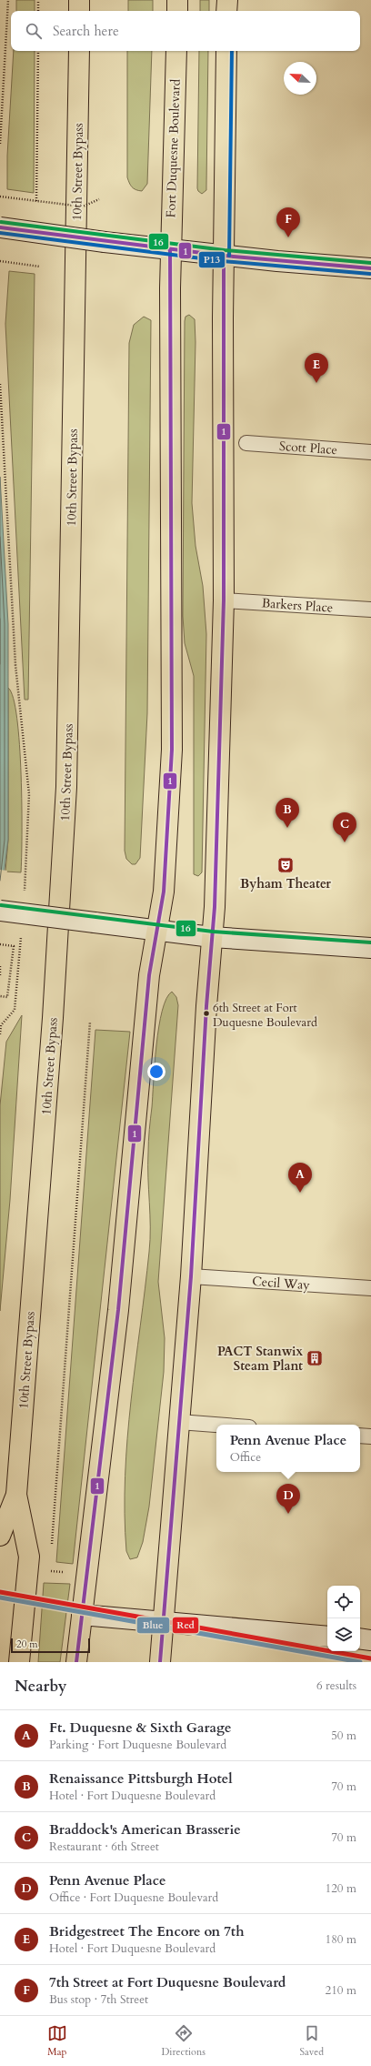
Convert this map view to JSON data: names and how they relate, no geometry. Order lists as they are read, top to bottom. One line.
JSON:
{"streets":{"main road":["Fort Duquesne Boulevard","10th Street Bypass"],"lane":["Scott Place","Barkers Place","Cecil Way"]},"places":{"theatre":["Byham Theater"],"other":["6th Street at Fort Duquesne Boulevard"],"building":["PACT Stanwix Steam Plant"]},"lines":["transit line P13","transit line 16","transit line 1","transit line Red","transit line Blue"],"scale_bar":"20 m","north":"top left","page":{"search":"Search here","pins":["F","E","B","C","A","D"],"popup":["Penn Avenue Place","Office"],"scale":"20 m","heading":["Nearby","6 results"],"list":[{"mark":"A","name":"Ft. Duquesne & Sixth Garage","note":"Parking · Fort Duquesne Boulevard","value":"50 m"},{"mark":"B","name":"Renaissance Pittsburgh Hotel","note":"Hotel · Fort Duquesne Boulevard","value":"70 m"},{"mark":"C","name":"Braddock's American Brasserie","note":"Restaurant · 6th Street","value":"70 m"},{"mark":"D","name":"Penn Avenue Place","note":"Office · Fort Duquesne Boulevard","value":"120 m"},{"mark":"E","name":"Bridgestreet The Encore on 7th","note":"Hotel · Fort Duquesne Boulevard","value":"180 m"},{"mark":"F","name":"7th Street at Fort Duquesne Boulevard","note":"Bus stop · 7th Street","value":"210 m"}],"nav":["Map","Directions","Saved"]}}
